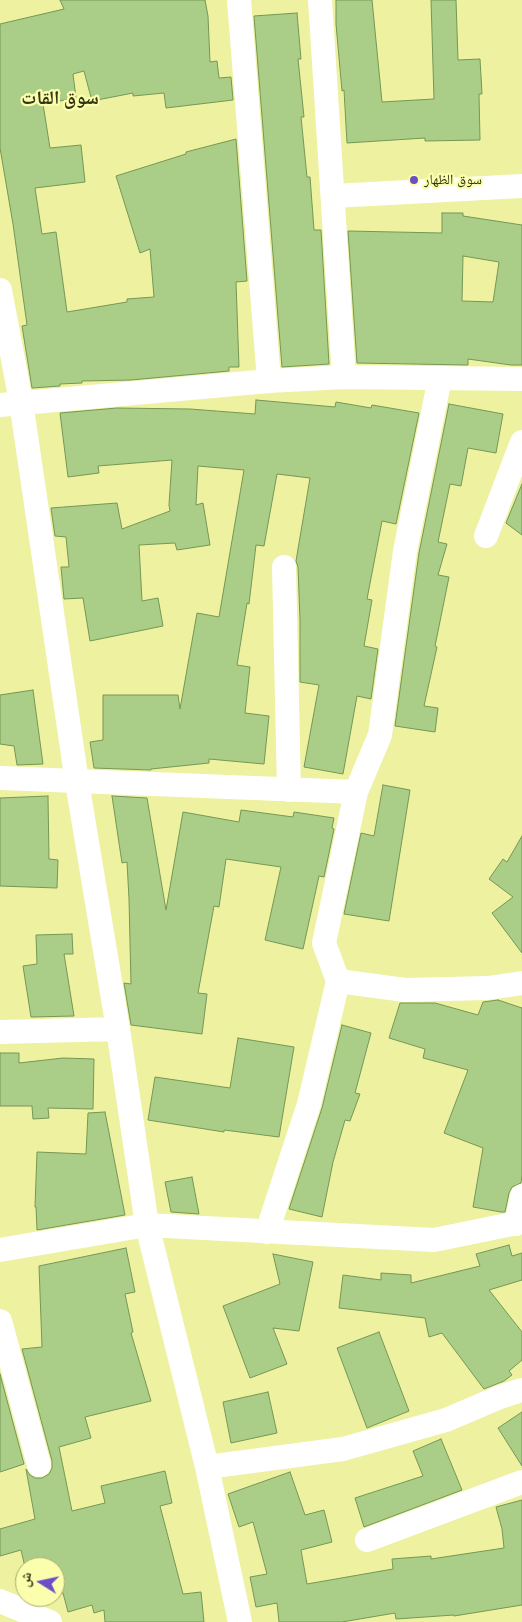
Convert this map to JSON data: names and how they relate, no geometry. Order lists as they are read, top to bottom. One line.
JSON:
{"districts":["سوق القات"],"places":["سوق الظهار"],"north":"left"}
